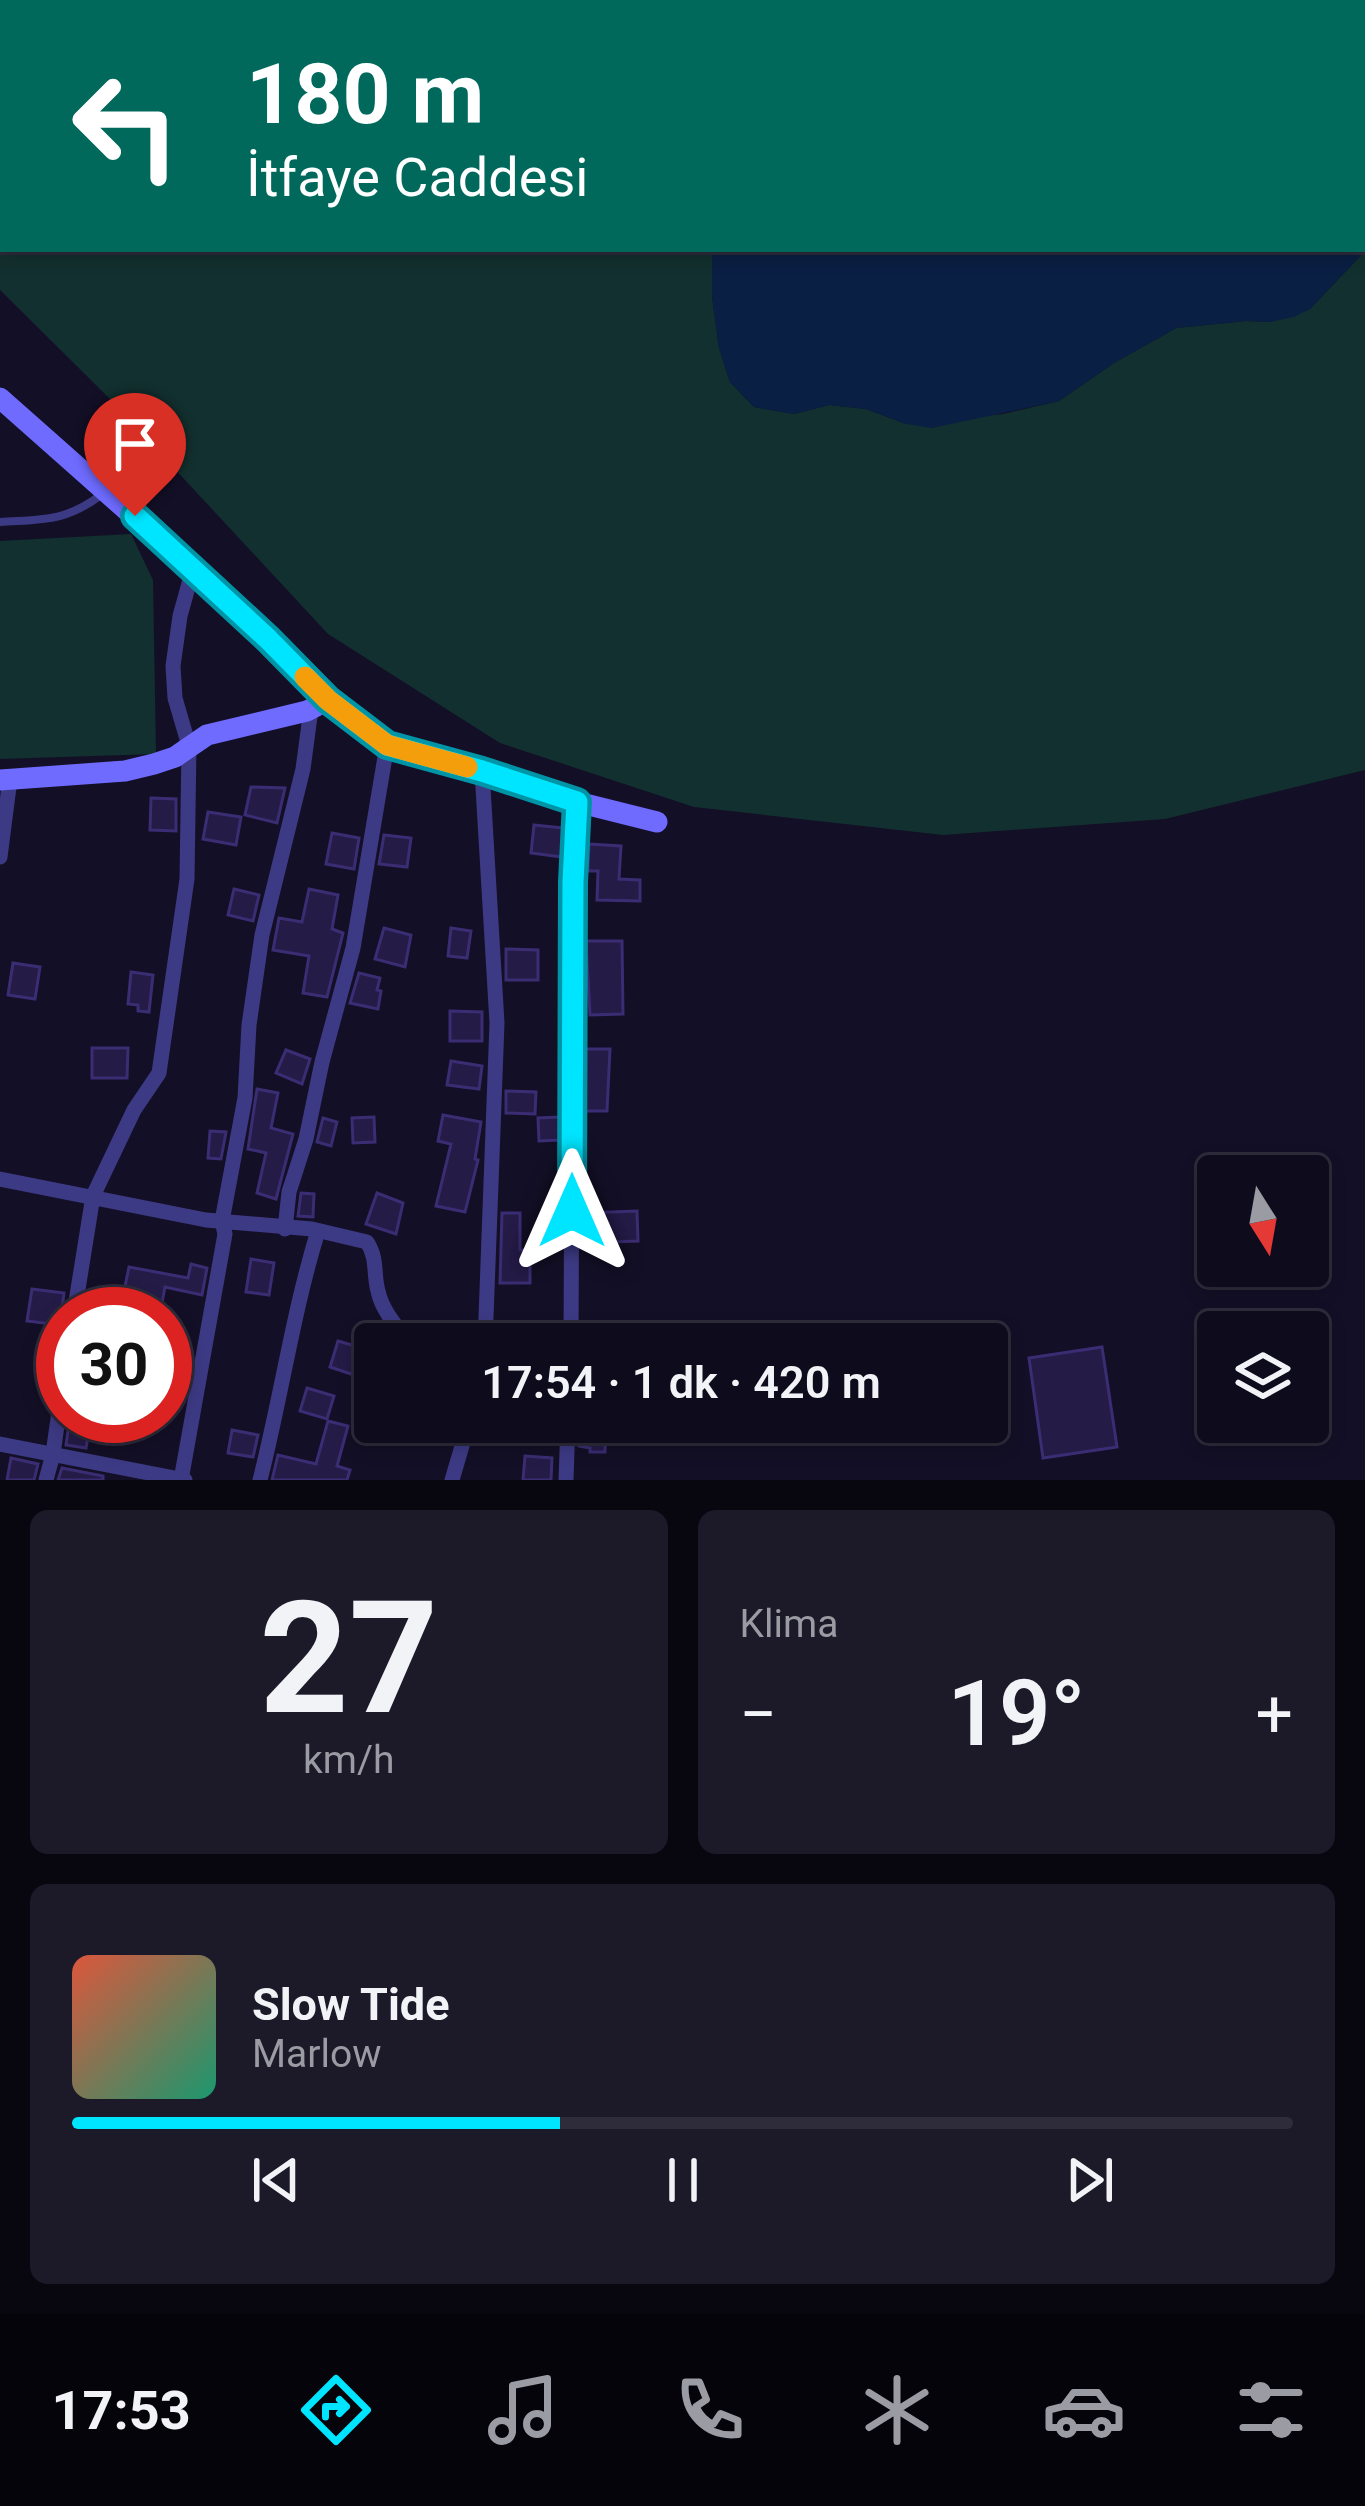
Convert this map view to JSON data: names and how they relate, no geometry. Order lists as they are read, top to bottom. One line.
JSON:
{"north":"bottom","page":{"turn":["180 m","İtfaye Caddesi"],"limit":"30","trip":"17:54 · 1 dk · 420 m","tile":[["27","km/h"],"Klima"],"heat":["−","19°","+"],"song":["Slow Tide","Marlow"],"tabs":"17:53"}}
